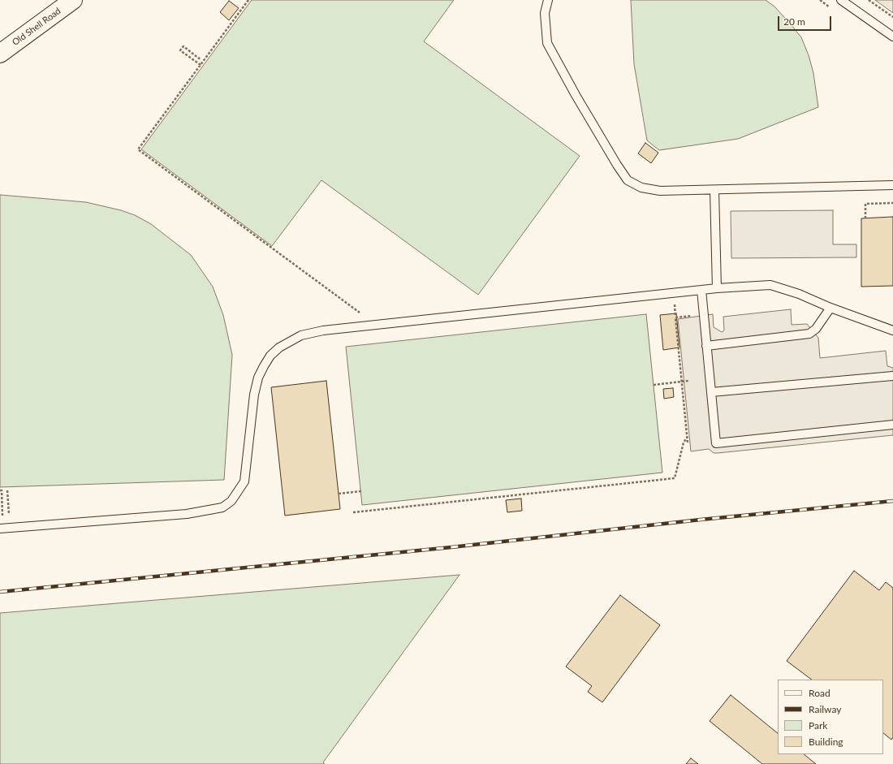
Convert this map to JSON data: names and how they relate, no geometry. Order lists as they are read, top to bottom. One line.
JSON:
{"streets":{"street":["Old Shell Road"]},"legend":["Road","Railway","Park","Building"],"scale_bar":"20 m"}
